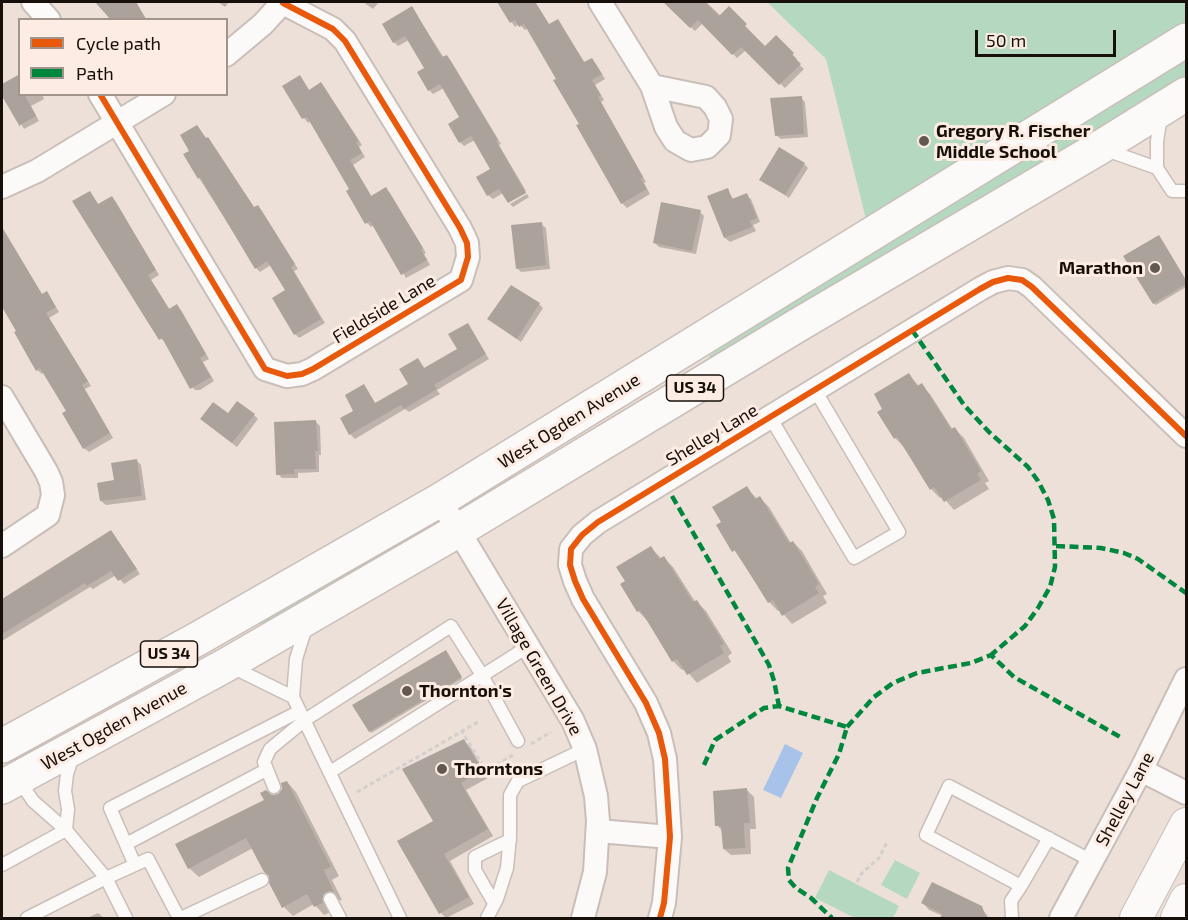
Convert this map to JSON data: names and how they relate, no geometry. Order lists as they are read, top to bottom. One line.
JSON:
{"streets":{"main road":["US 34","West Ogden Avenue"],"street":["Fieldside Lane","Shelley Lane","Village Green Drive"]},"crossings":[["West Ogden Avenue","Village Green Drive"]],"places":["Gregory R. Fischer Middle School","Marathon","Thornton's","Thorntons"],"legend":["Cycle path","Path"],"scale_bar":"50 m"}
